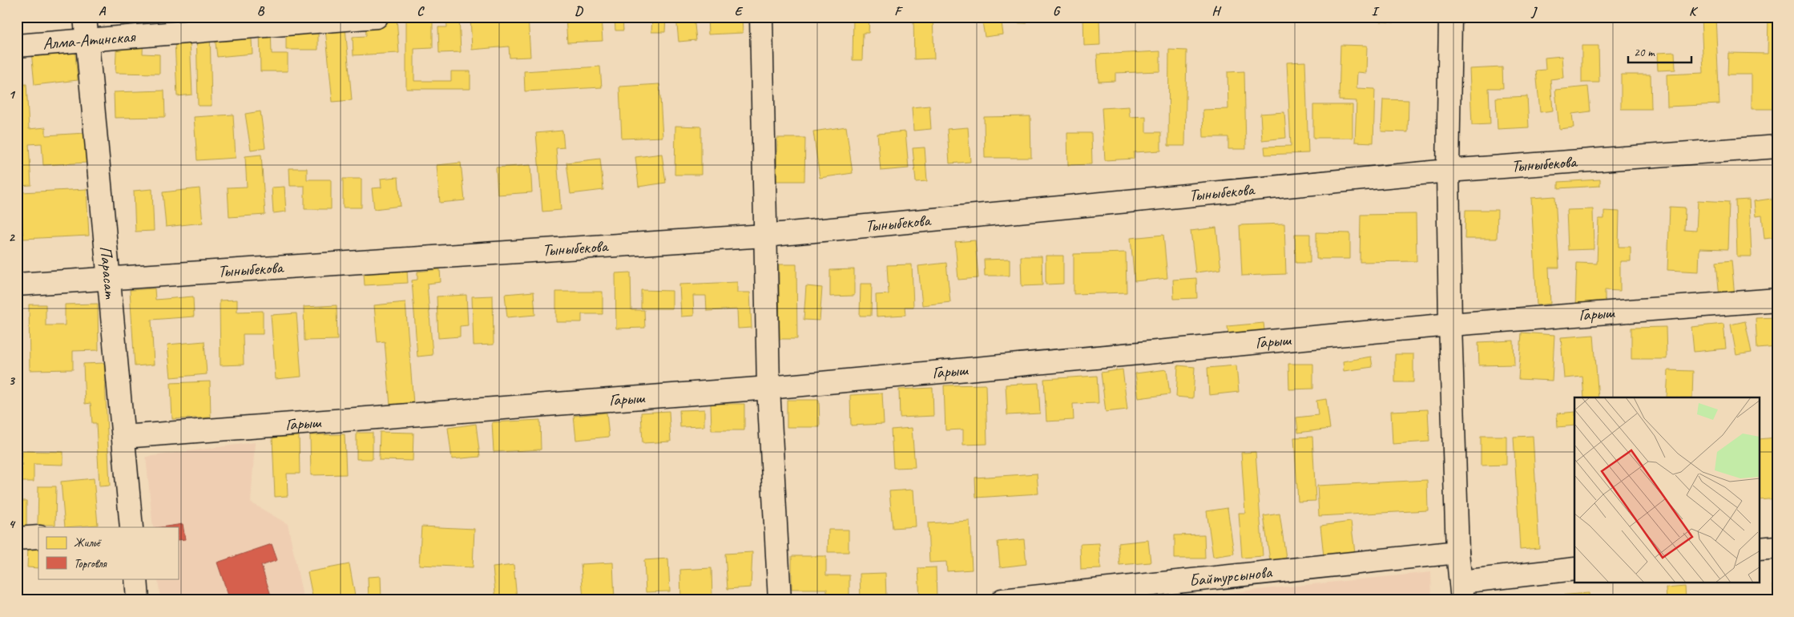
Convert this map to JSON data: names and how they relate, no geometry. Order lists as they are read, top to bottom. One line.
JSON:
{"streets":{"street":["Алма-Атинская","Тыныбекова","Парасат","Гарыш","Байтурсынова"]},"crossings":[["Алма-Атинская","Парасат"],["Тыныбекова","Парасат"],["Парасат","Гарыш"]],"legend":["Жильё","Торговля"],"scale_bar":"20 m","grid":{"columns":["A","B","C","D","E","F","G","H","I","J","K"],"rows":["1","2","3","4"]}}
